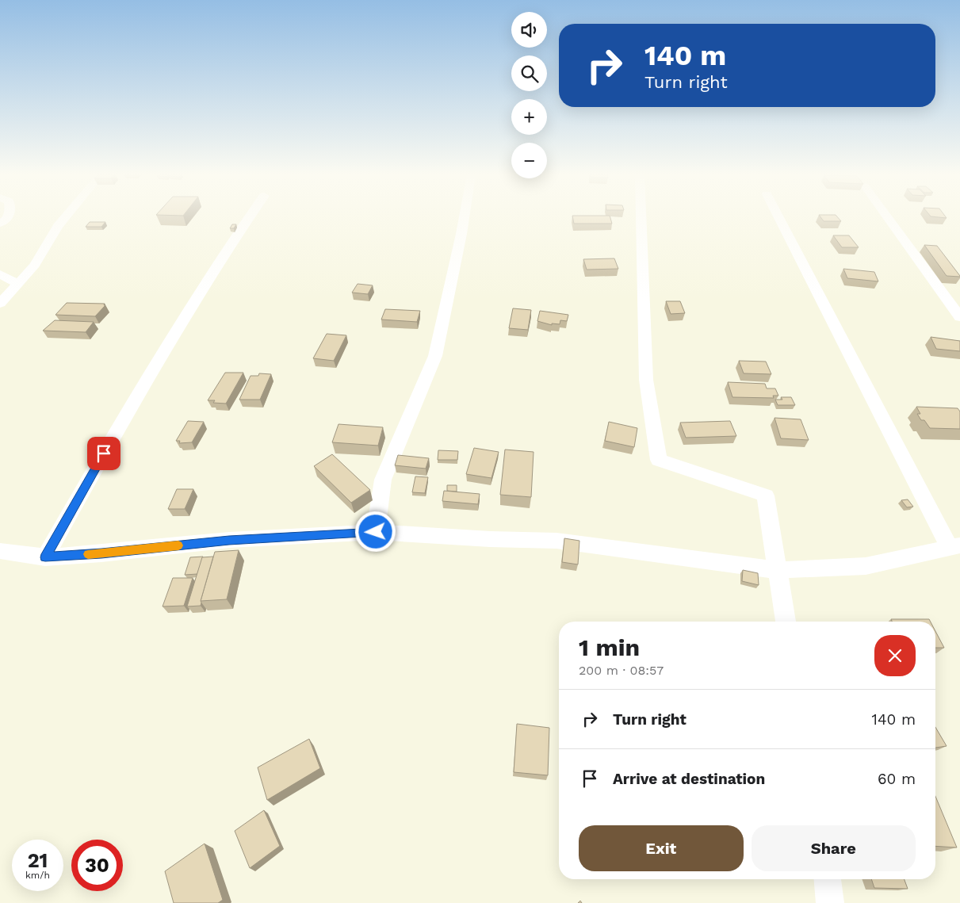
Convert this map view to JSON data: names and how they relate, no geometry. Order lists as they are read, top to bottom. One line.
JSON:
{"page":{"map_buttons":["+","−"],"turn":["140 m","Turn right"],"heading":["1 min","200 m · 08:57"],"list":[{"name":"Turn right","value":"140 m"},{"name":"Arrive at destination","value":"60 m"}],"buttons":["Exit","Share"],"speed":"21 km/h","limit":"30"}}
